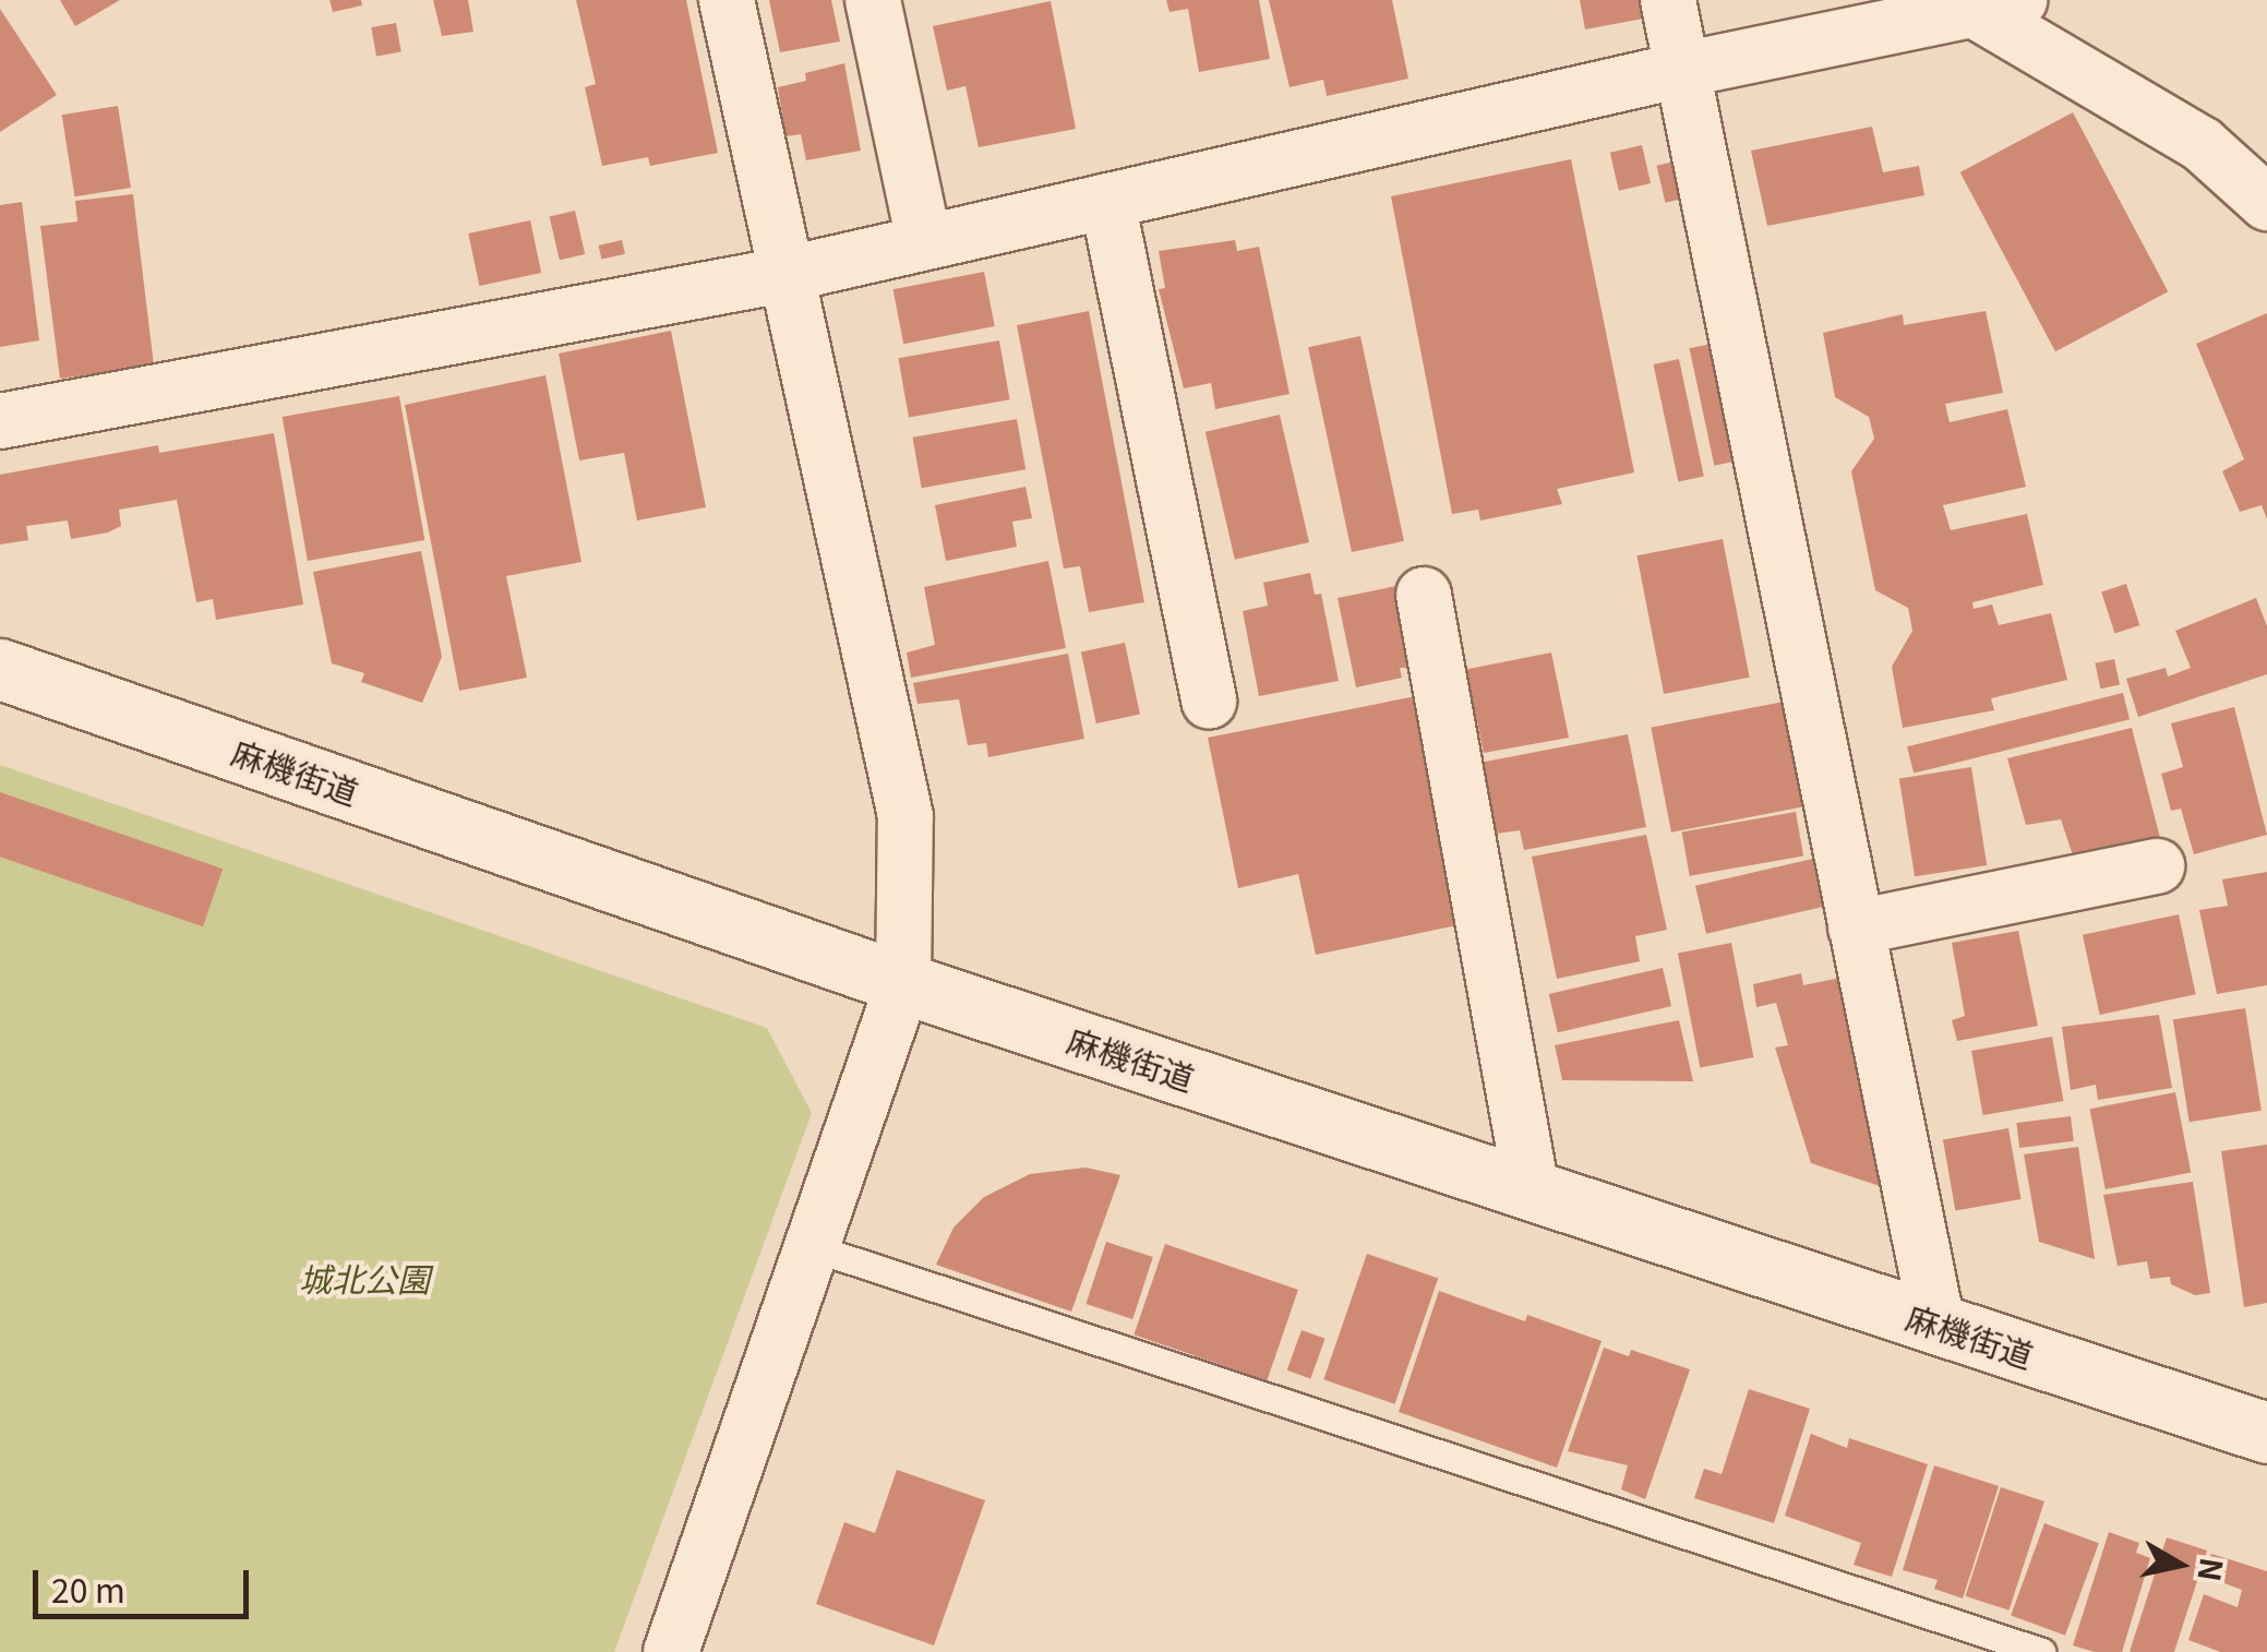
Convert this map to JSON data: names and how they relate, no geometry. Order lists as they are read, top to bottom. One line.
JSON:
{"streets":{"street":["麻機街道"]},"parks":["城北公園"],"scale_bar":"20 m","north":"right"}
